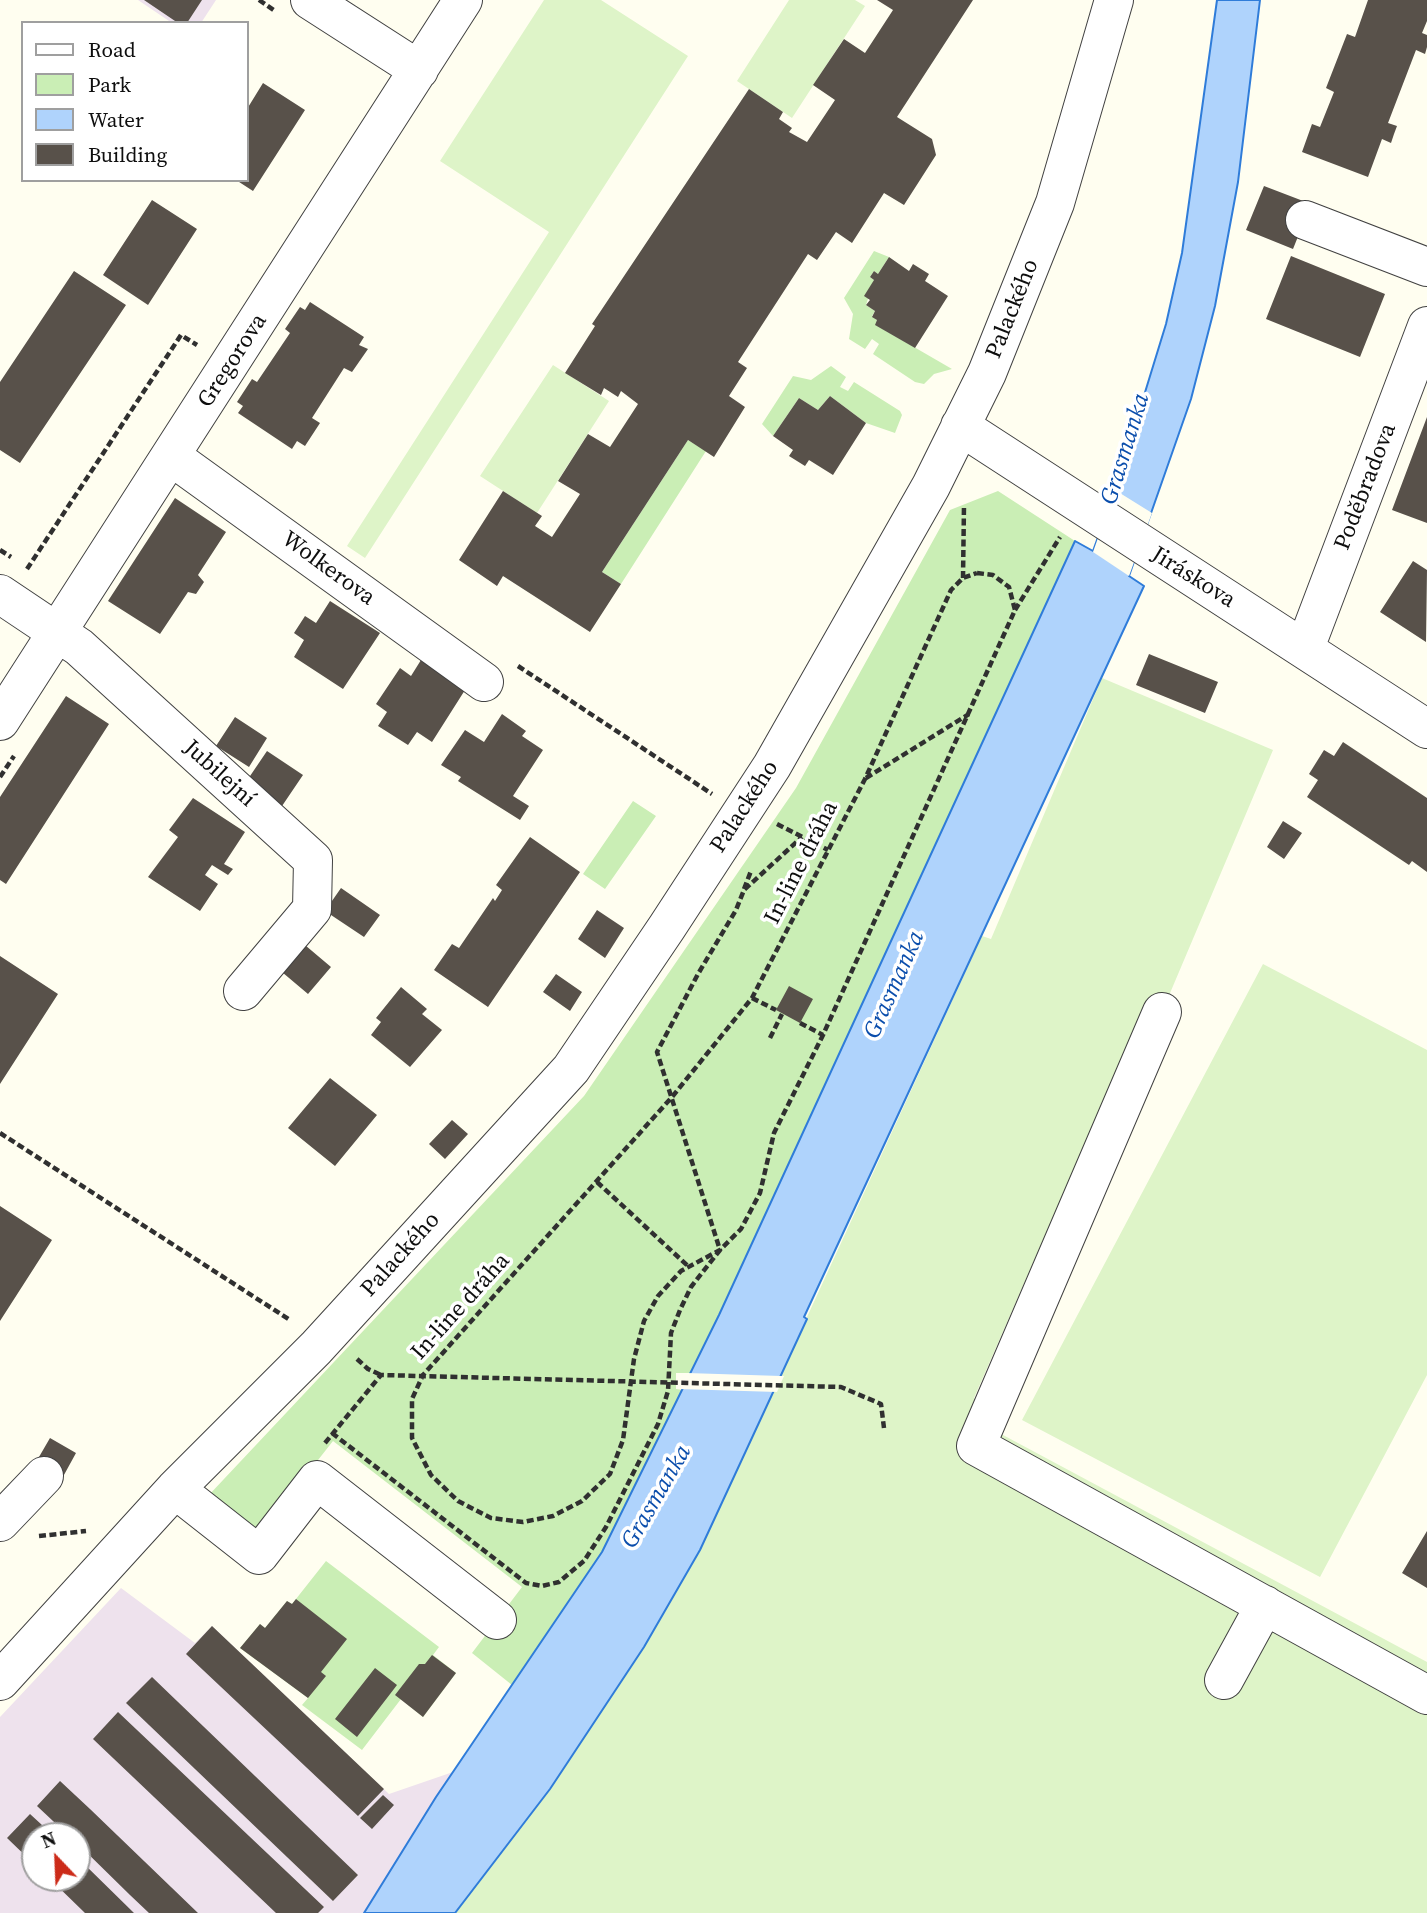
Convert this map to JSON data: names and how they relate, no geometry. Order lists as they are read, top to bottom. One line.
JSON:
{"streets":{"street":["Palackého","Gregorova","Poděbradova","Wolkerova","Jiráskova","Jubilejní"],"path":["In-line dráha"]},"crossings":[["Palackého","Jiráskova"],["Gregorova","Wolkerova"],["Gregorova","Jubilejní"],["Poděbradova","Jiráskova"]],"water":["Grasmanka"],"legend":["Road","Park","Water","Building"],"north":"top left"}
